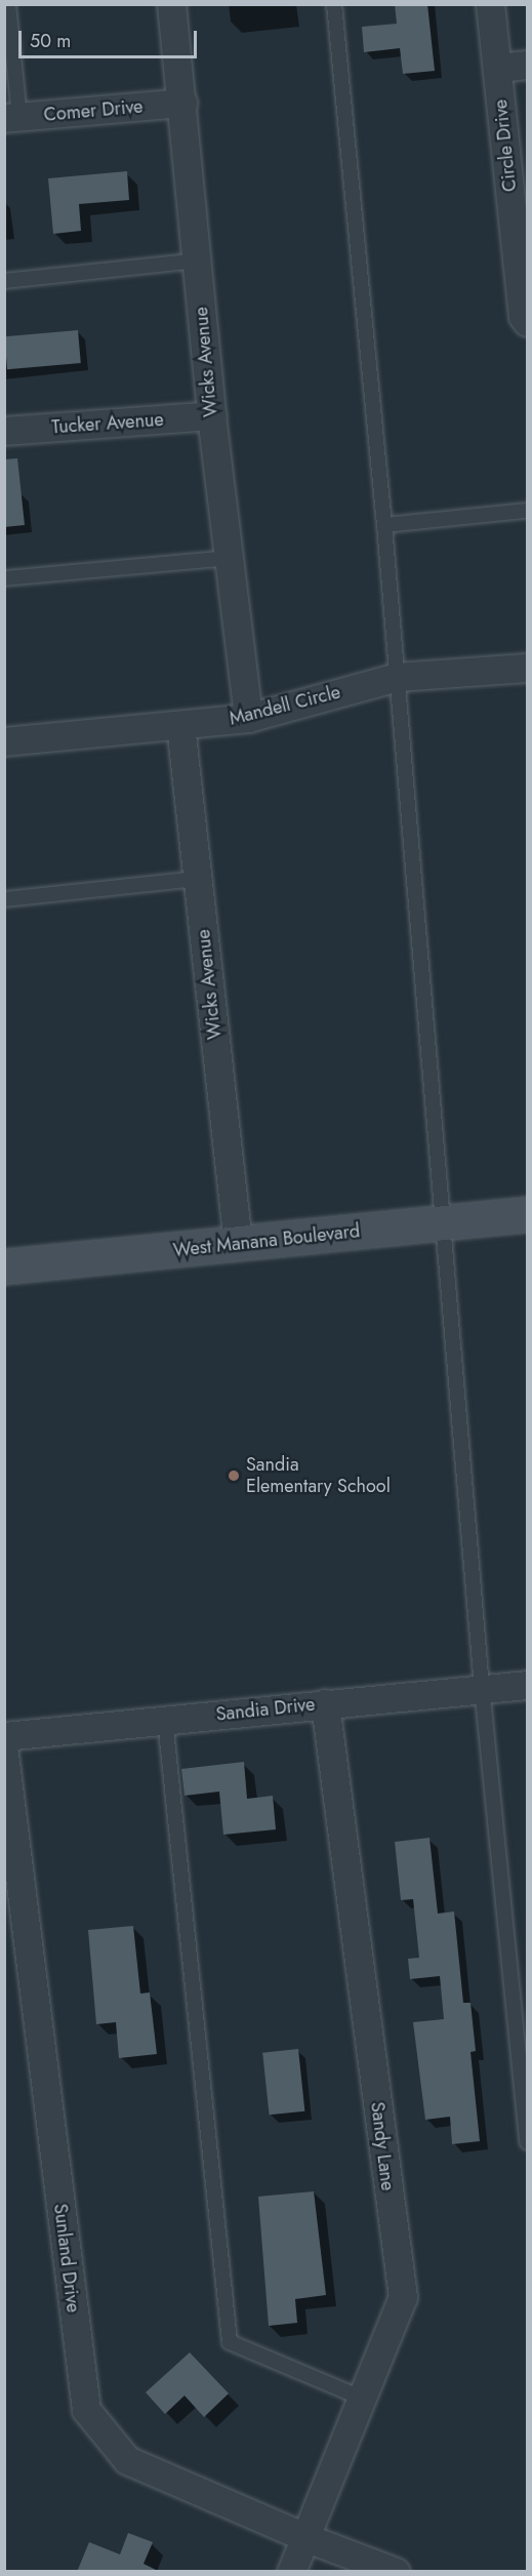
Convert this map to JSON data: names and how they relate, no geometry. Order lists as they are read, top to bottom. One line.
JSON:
{"streets":{"street":["Comer Drive","Circle Drive","Wicks Avenue","Tucker Avenue","Mandell Circle","West Manana Boulevard","Sandia Drive","Sandy Lane","Sunland Drive"]},"crossings":[["Comer Drive","Wicks Avenue"],["Wicks Avenue","Tucker Avenue"],["Wicks Avenue","Mandell Circle"],["Wicks Avenue","West Manana Boulevard"],["Sandia Drive","Sandy Lane"],["Sandy Lane","Sunland Drive"]],"places":["Sandia Elementary School"],"scale_bar":"50 m"}
